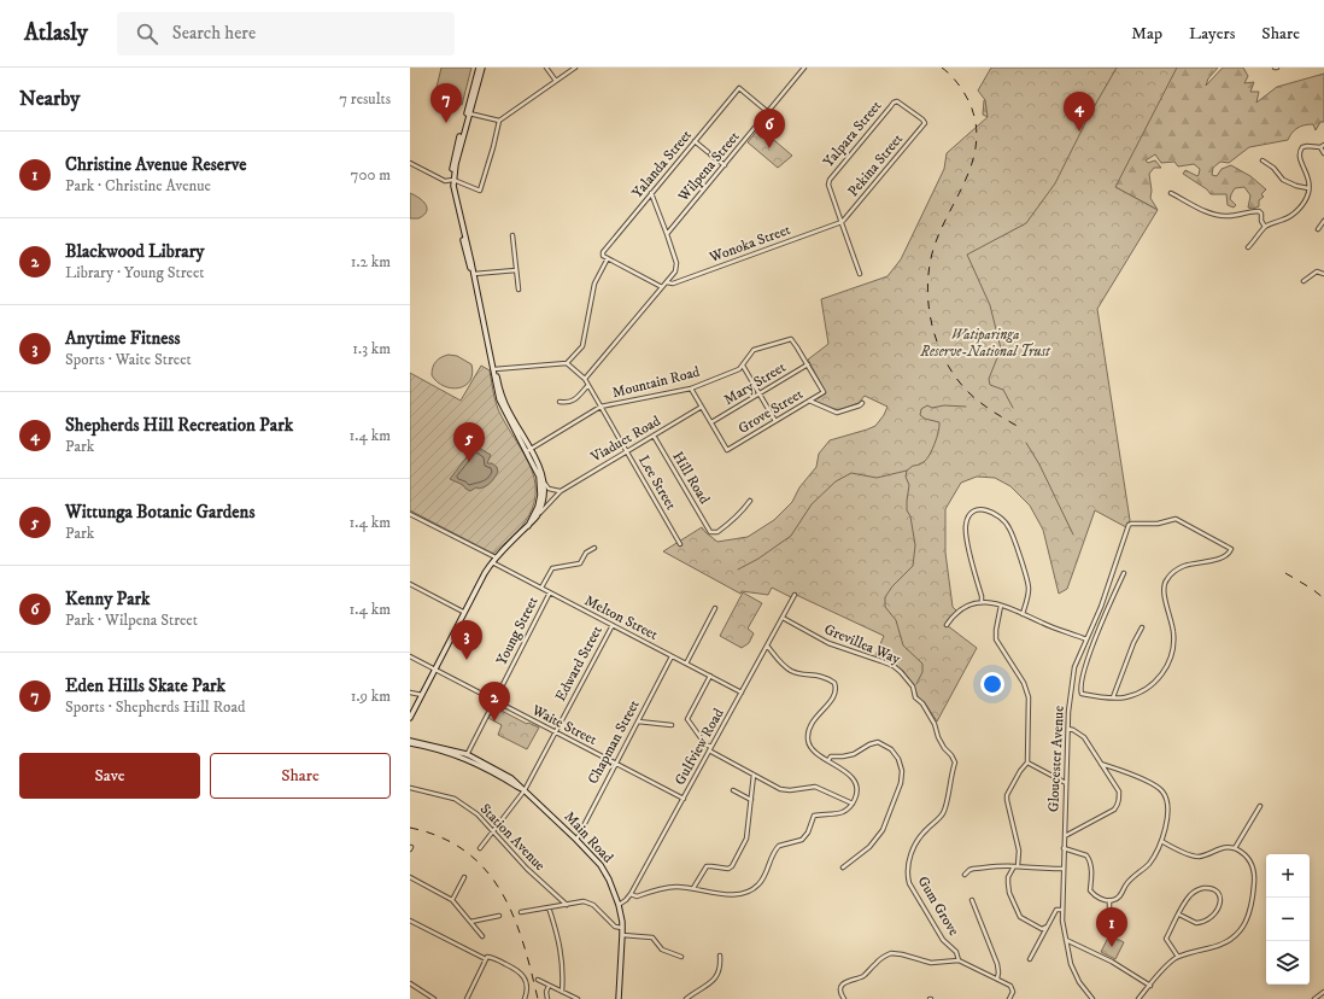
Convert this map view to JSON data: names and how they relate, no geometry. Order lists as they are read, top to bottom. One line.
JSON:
{"streets":{"main road":["Main Road"],"street":["Yalpara Street","Yalanda Street","Pekina Street","Wilpena Street","Wonoka Street","Mountain Road","Mary Street","Grove Street","Viaduct Road","Hill Road","Lee Street","Melton Street","Young Street","Grevillea Way","Edward Street","Waite Street","Chapman Street","Gulfview Road","Gloucester Avenue","Station Avenue","Gum Grove"]},"crossings":[["Yalpara Street","Pekina Street"],["Yalpara Street","Wonoka Street"],["Yalanda Street","Wilpena Street"],["Pekina Street","Wonoka Street"],["Mountain Road","Mary Street"],["Mountain Road","Grove Street"],["Mountain Road","Lee Street"],["Mary Street","Grove Street"],["Viaduct Road","Hill Road"],["Viaduct Road","Lee Street"],["Melton Street","Young Street"],["Melton Street","Edward Street"],["Melton Street","Chapman Street"],["Melton Street","Gulfview Road"],["Young Street","Waite Street"],["Young Street","Main Road"],["Grevillea Way","Gulfview Road"],["Grevillea Way","Gum Grove"],["Edward Street","Waite Street"],["Edward Street","Station Avenue"],["Edward Street","Main Road"],["Waite Street","Chapman Street"],["Waite Street","Gulfview Road"],["Chapman Street","Main Road"],["Gulfview Road","Main Road"]],"parks":["Watiparinga Reserve-National Trust"],"page":{"header":"Atlasly","search":"Search here","nav":["Map","Layers","Share"],"heading":["Nearby","7 results"],"pins":["7","4","6","5","3","2","1"],"list":[{"mark":"1","name":"Christine Avenue Reserve","note":"Park · Christine Avenue","value":"700 m"},{"mark":"2","name":"Blackwood Library","note":"Library · Young Street","value":"1.2 km"},{"mark":"3","name":"Anytime Fitness","note":"Sports · Waite Street","value":"1.3 km"},{"mark":"4","name":"Shepherds Hill Recreation Park","note":"Park","value":"1.4 km"},{"mark":"5","name":"Wittunga Botanic Gardens","note":"Park","value":"1.4 km"},{"mark":"6","name":"Kenny Park","note":"Park · Wilpena Street","value":"1.4 km"},{"mark":"7","name":"Eden Hills Skate Park","note":"Sports · Shepherds Hill Road","value":"1.9 km"}],"buttons":["Save","Share"],"map_buttons":["+","−"]}}
